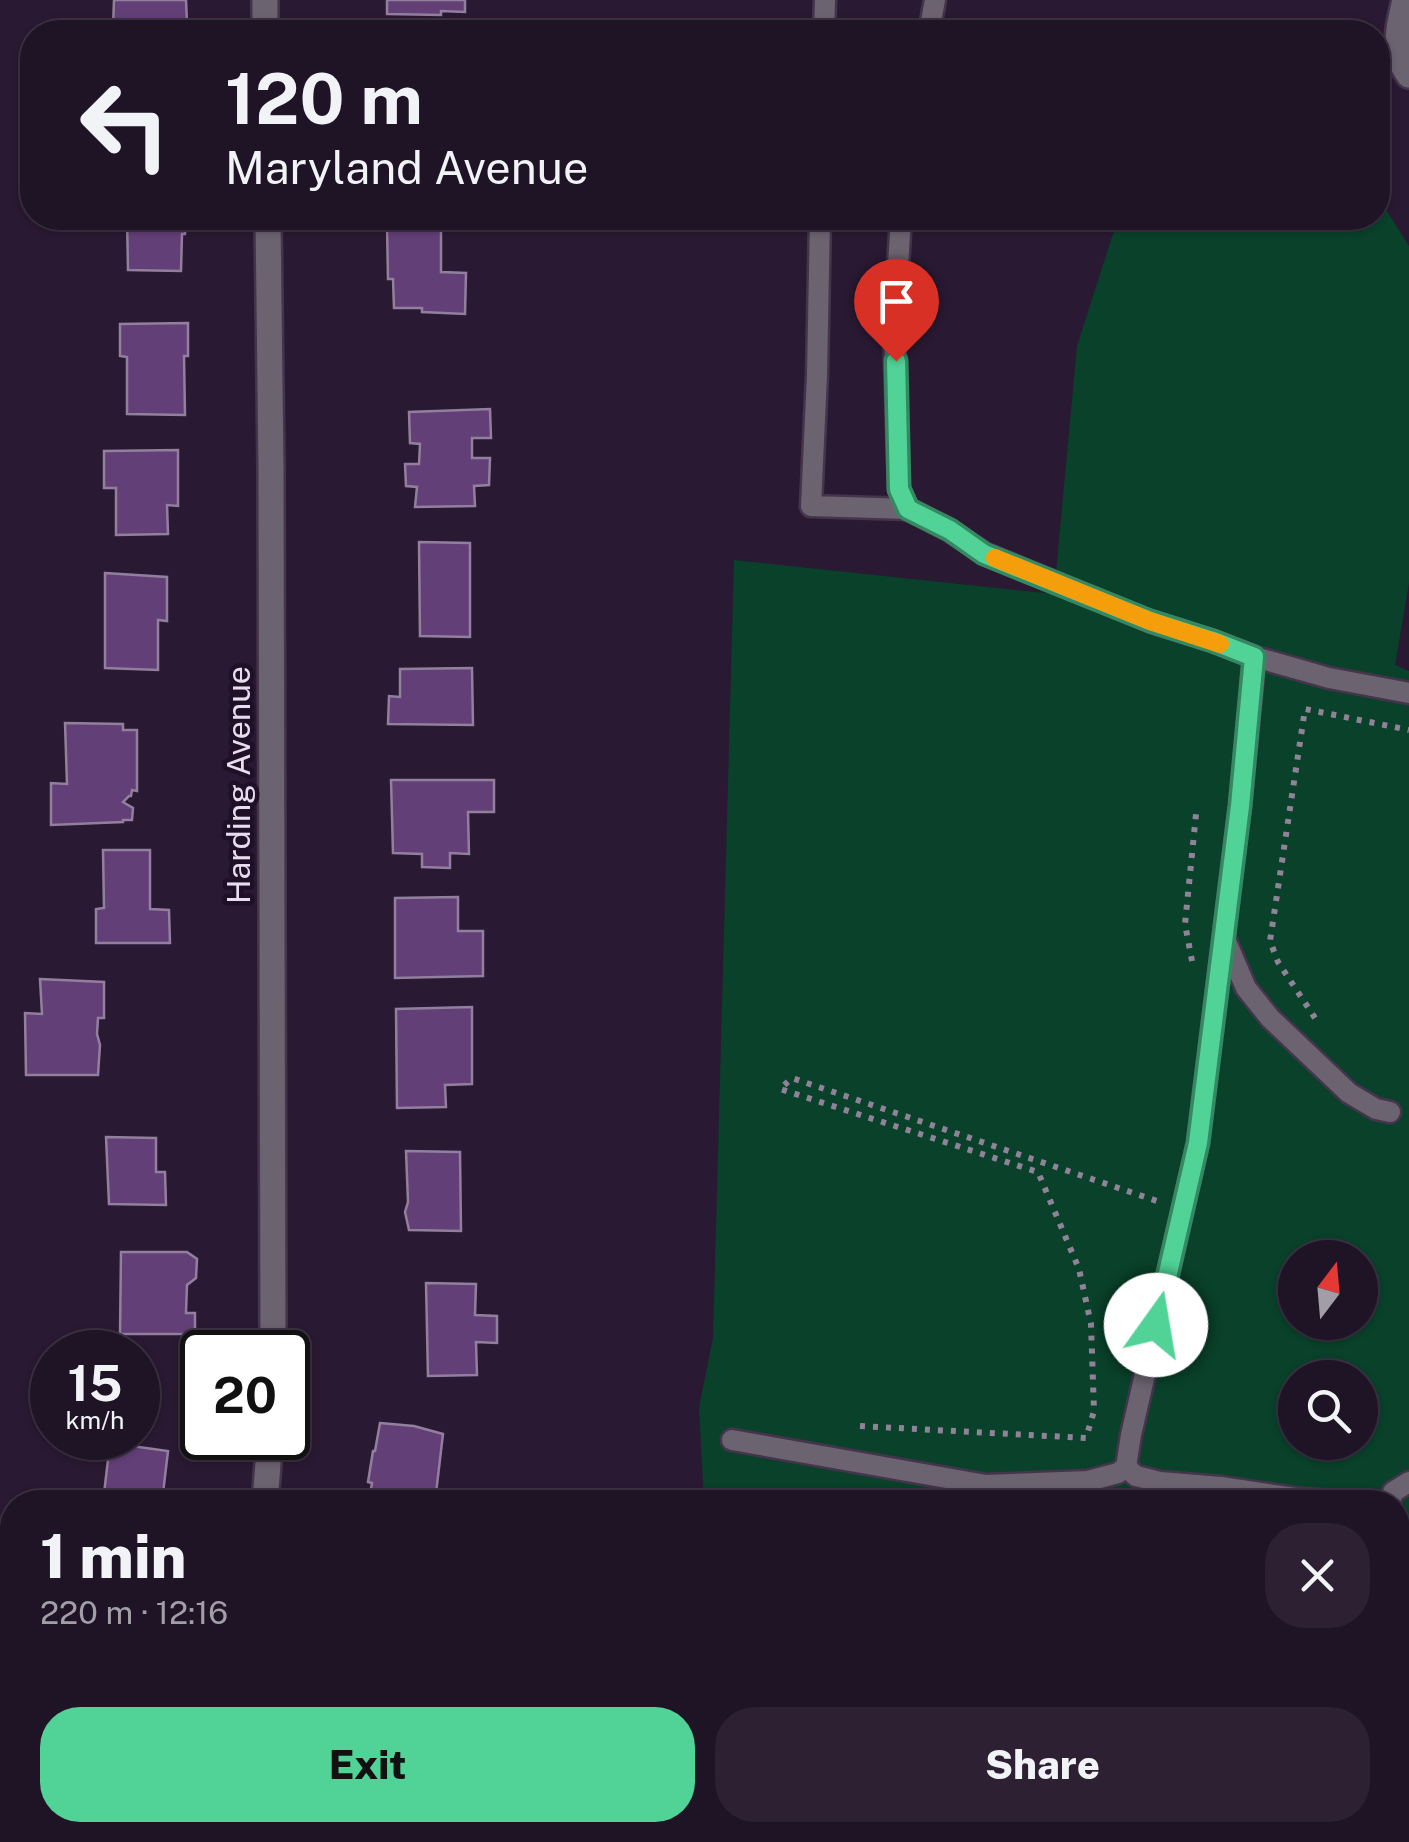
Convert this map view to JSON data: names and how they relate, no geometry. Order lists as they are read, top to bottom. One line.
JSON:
{"streets":{"street":["Harding Avenue"]},"north":"top","page":{"turn":["120 m","Maryland Avenue"],"speed":"15 km/h","limit":"20","heading":["1 min","220 m · 12:16"],"buttons":["Exit","Share"]}}
